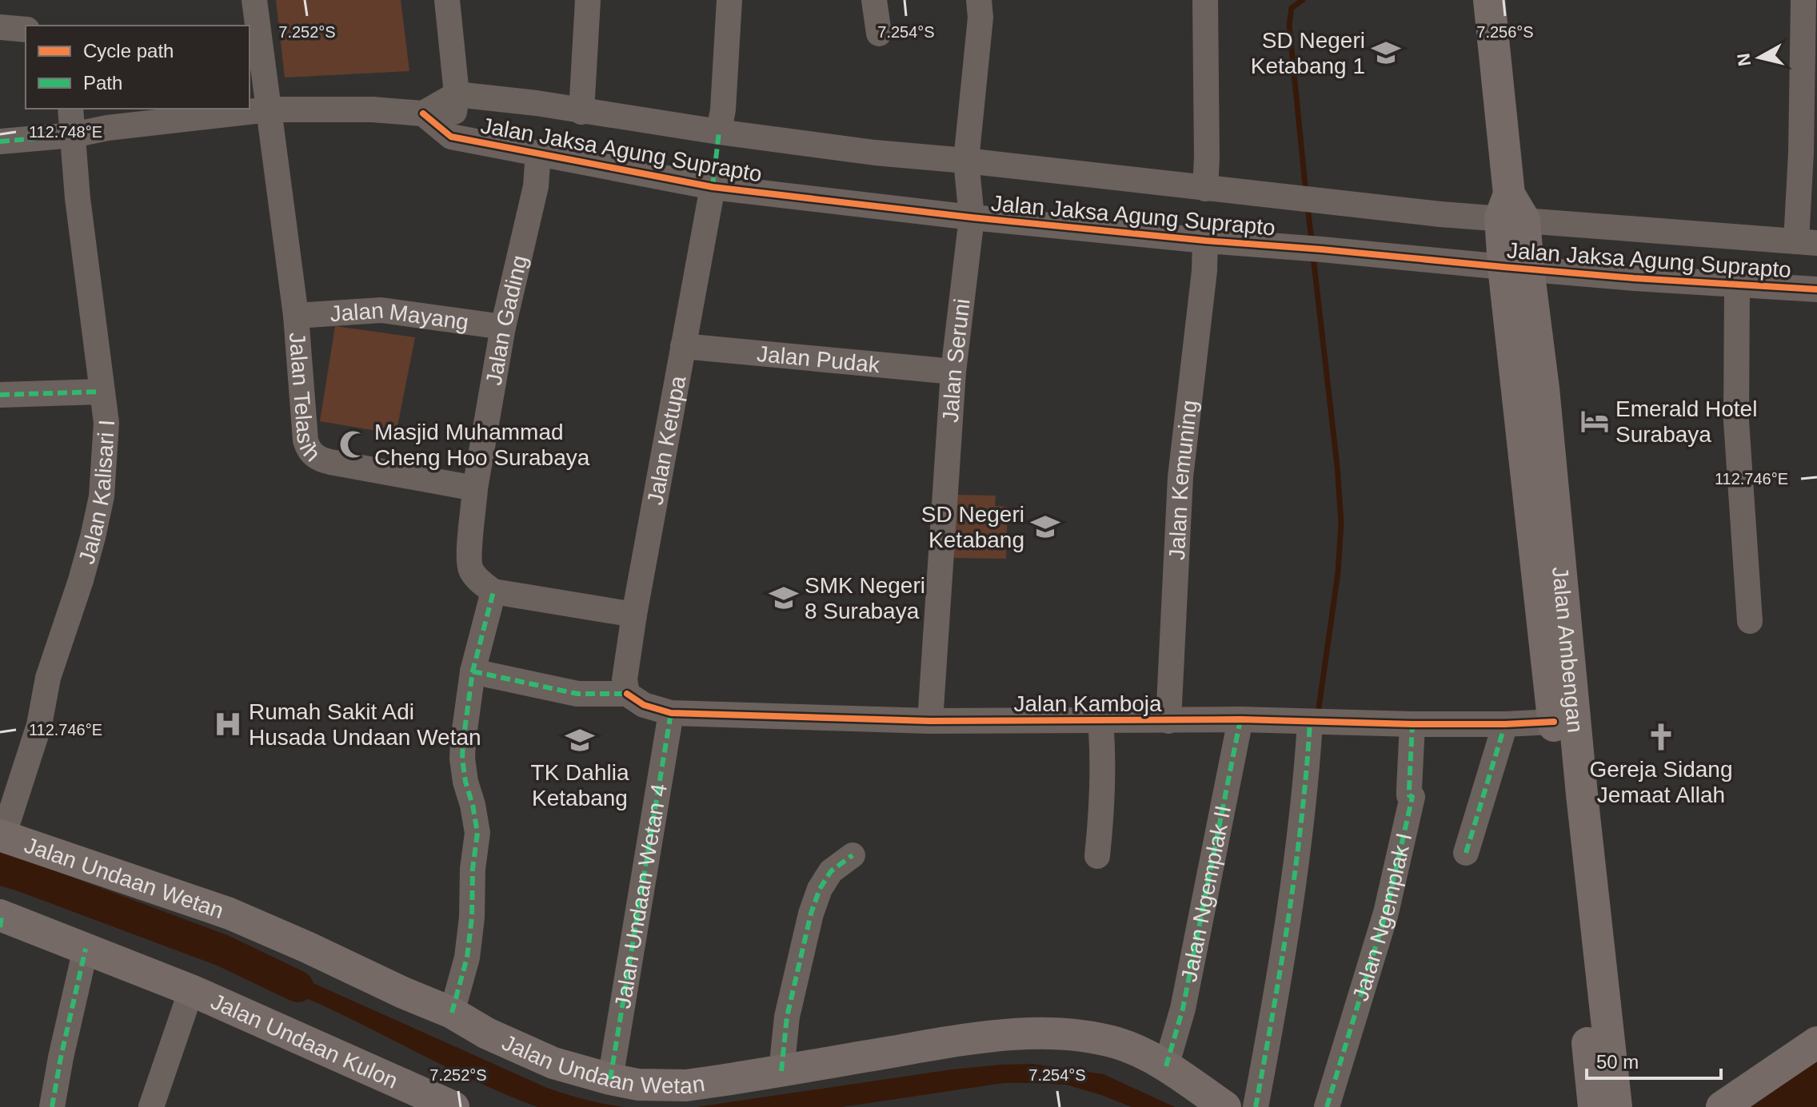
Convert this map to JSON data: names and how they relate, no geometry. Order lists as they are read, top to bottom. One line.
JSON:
{"streets":{"main road":["Jalan Ambengan","Jalan Undaan Wetan","Jalan Undaan Kulon"],"street":["Jalan Jaksa Agung Suprapto","Jalan Mayang","Jalan Gading","Jalan Pudak","Jalan Seruni","Jalan Telasih","Jalan Ketupa","Jalan Kemuning","Jalan Kalisari I","Jalan Kamboja","Jalan Ngemplak II","Jalan Undaan Wetan 4","Jalan Ngemplak I"]},"crossings":[["Jalan Jaksa Agung Suprapto","Jalan Gading"],["Jalan Jaksa Agung Suprapto","Jalan Seruni"],["Jalan Jaksa Agung Suprapto","Jalan Ketupa"],["Jalan Jaksa Agung Suprapto","Jalan Kemuning"],["Jalan Jaksa Agung Suprapto","Jalan Ambengan"],["Jalan Mayang","Jalan Gading"],["Jalan Mayang","Jalan Telasih"],["Jalan Gading","Jalan Telasih"],["Jalan Pudak","Jalan Seruni"],["Jalan Pudak","Jalan Ketupa"],["Jalan Seruni","Jalan Kamboja"],["Jalan Ketupa","Jalan Kamboja"],["Jalan Kemuning","Jalan Kamboja"],["Jalan Kalisari I","Jalan Undaan Wetan"],["Jalan Ambengan","Jalan Kamboja"],["Jalan Kamboja","Jalan Ngemplak II"],["Jalan Kamboja","Jalan Undaan Wetan 4"],["Jalan Kamboja","Jalan Ngemplak I"],["Jalan Undaan Wetan","Jalan Ngemplak II"],["Jalan Undaan Wetan","Jalan Undaan Wetan 4"]],"places":{"school or university":["SD Negeri Ketabang 1","SD Negeri Ketabang","SMK Negeri 8 Surabaya","TK Dahlia Ketabang"],"hotel":["Emerald Hotel Surabaya"],"mosque":["Masjid Muhammad Cheng Hoo Surabaya"],"hospital":["Rumah Sakit Adi Husada Undaan Wetan"],"church":["Gereja Sidang Jemaat Allah"]},"legend":["Cycle path","Path"],"scale_bar":"50 m","north":"left","coordinates":["7.252°S","7.254°S","7.256°S","112.748°E","112.746°E"]}
